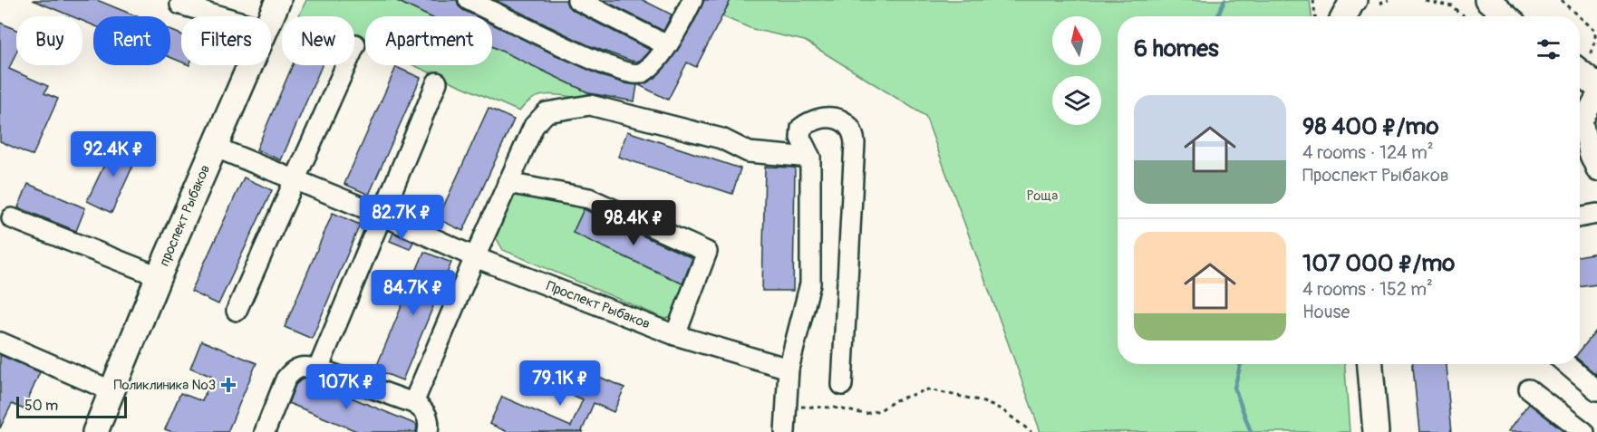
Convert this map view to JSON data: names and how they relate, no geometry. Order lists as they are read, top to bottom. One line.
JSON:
{"streets":{"main road":["проспект Рыбаков"],"street":["Проспект Рыбаков"]},"crossings":[["проспект Рыбаков","Проспект Рыбаков"]],"parks":["Роща"],"places":{"health":["Поликлиника №3"]},"scale_bar":"50 m","north":"top","page":{"chip":["Buy","Rent","Filters","New","Apartment"],"heading":"6 homes","list":[{"name":"98 400 ₽/mo","note":"4 rooms · 124 m² · Проспект Рыбаков"},{"name":"107 000 ₽/mo","note":"4 rooms · 152 m² · House"}],"price":["92.4K ₽","82.7K ₽","98.4K ₽","84.7K ₽","79.1K ₽","107K ₽"],"scale":"50 m"}}
